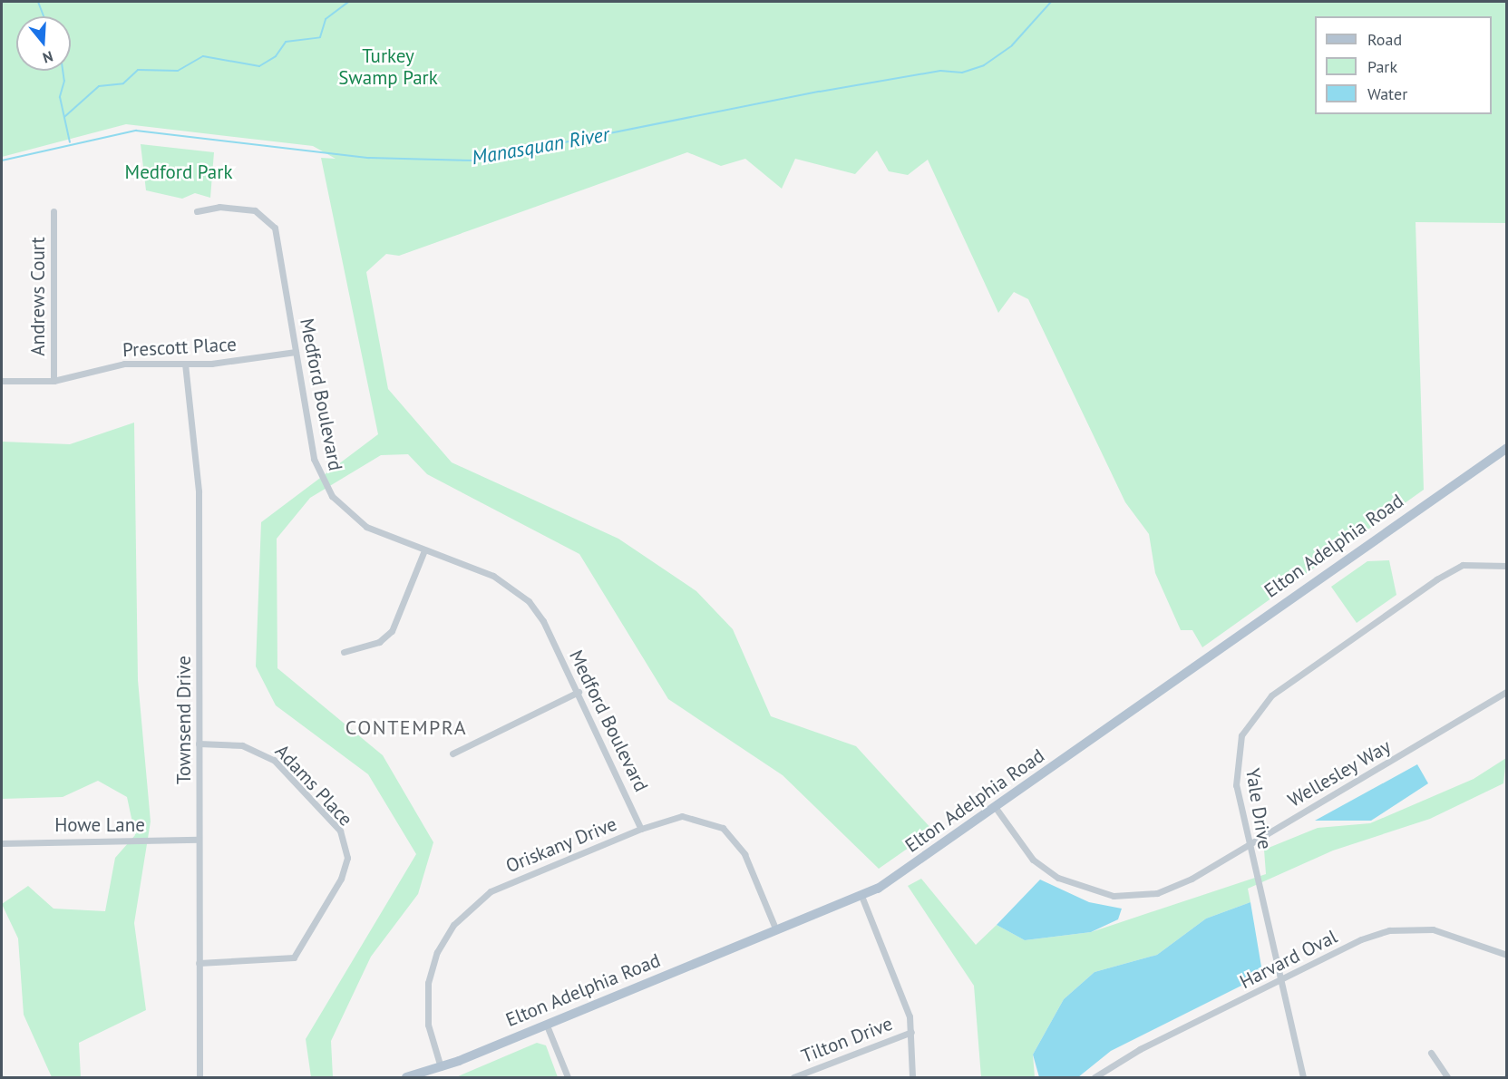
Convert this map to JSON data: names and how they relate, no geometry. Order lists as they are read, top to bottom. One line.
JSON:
{"streets":{"main road":["Elton Adelphia Road"],"street":["Andrews Court","Prescott Place","Medford Boulevard","Townsend Drive","Wellesley Way","Adams Place","Yale Drive","Howe Lane","Oriskany Drive","Harvard Oval","Tilton Drive"]},"crossings":[["Andrews Court","Prescott Place"],["Prescott Place","Medford Boulevard"],["Prescott Place","Townsend Drive"],["Medford Boulevard","Oriskany Drive"],["Elton Adelphia Road","Wellesley Way"],["Elton Adelphia Road","Oriskany Drive"],["Townsend Drive","Adams Place"],["Townsend Drive","Howe Lane"],["Wellesley Way","Yale Drive"],["Yale Drive","Harvard Oval"]],"districts":["CONTEMPRA"],"water":["Manasquan River"],"parks":["Turkey Swamp Park","Medford Park"],"legend":["Road","Park","Water"],"north":"bottom"}
